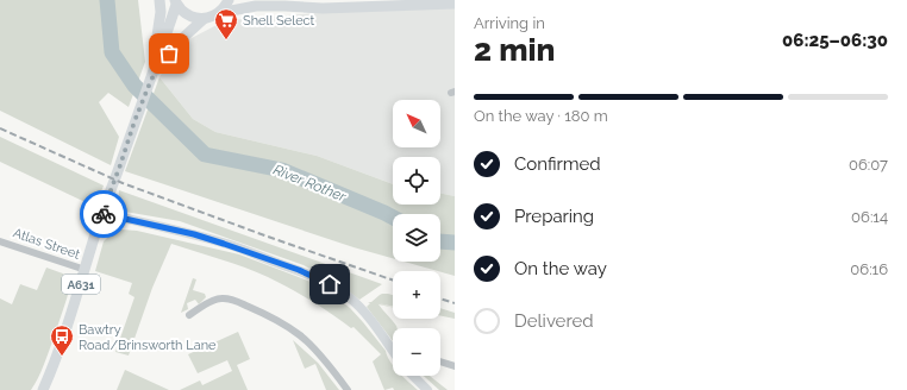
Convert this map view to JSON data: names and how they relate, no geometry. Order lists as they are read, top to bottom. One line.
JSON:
{"streets":{"main road":["A631"],"street":["Atlas Street"]},"crossings":[["Atlas Street","A631"]],"water":["River Rother"],"places":{"supermarket":["Shell Select"],"bus stop":["Bawtry Road/Brinsworth Lane"]},"north":"top left","page":{"heading":["2 min","Arriving in","06:25–06:30"],"bar":"On the way · 180 m","map_buttons":["+","−"],"list":[["Confirmed","06:07"],["Preparing","06:14"],["On the way","06:16"],"Delivered"]}}
